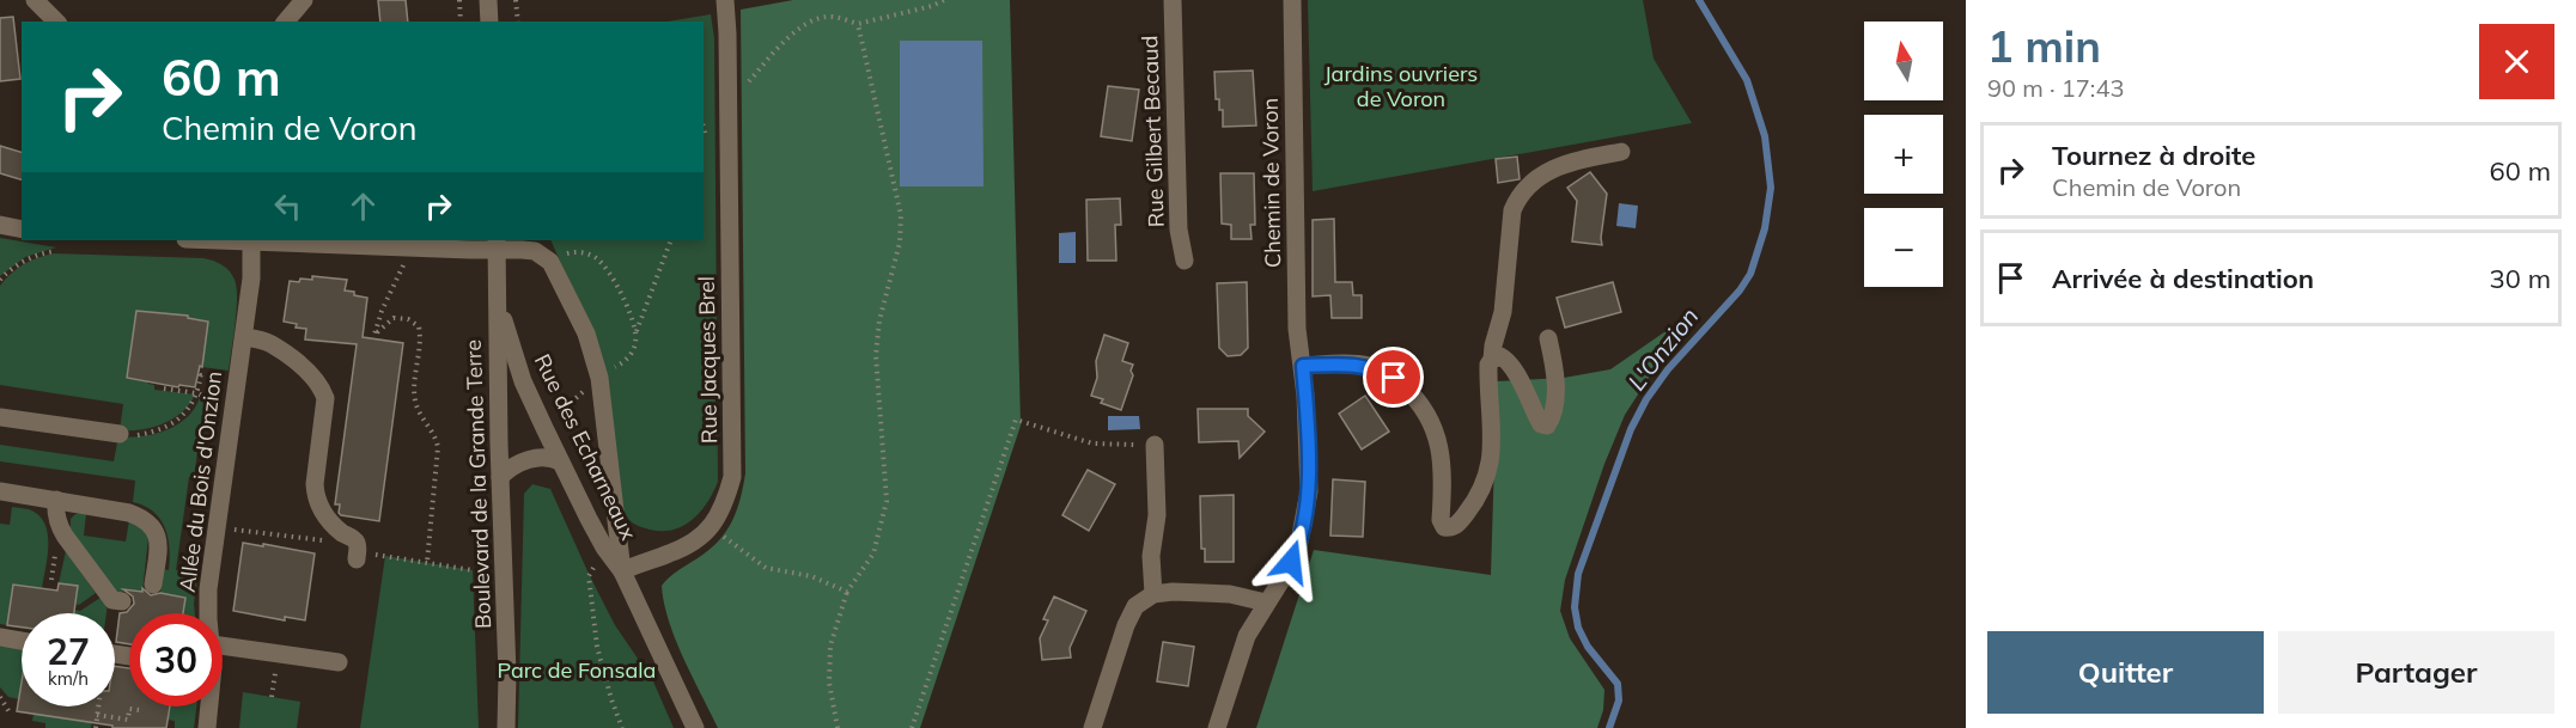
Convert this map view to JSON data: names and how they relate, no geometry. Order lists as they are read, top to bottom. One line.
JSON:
{"streets":{"street":["Rue Gilbert Becaud","Chemin de Voron","Rue Jacques Brel","Rue des Echarneaux","Allée du Bois d'Onzion","Boulevard de la Grande Terre"]},"crossings":[["Rue des Echarneaux","Boulevard de la Grande Terre"]],"water":["L'Onzion"],"parks":["Jardins ouvriers de Voron","Parc de Fonsala"],"north":"top","page":{"heading":["1 min","90 m · 17:43"],"map_buttons":["+","−"],"turn":["60 m","Chemin de Voron"],"list":[{"name":"Tournez à droite","note":"Chemin de Voron","value":"60 m"},{"name":"Arrivée à destination","value":"30 m"}],"speed":"27 km/h","limit":"30","buttons":["Quitter","Partager"]}}
